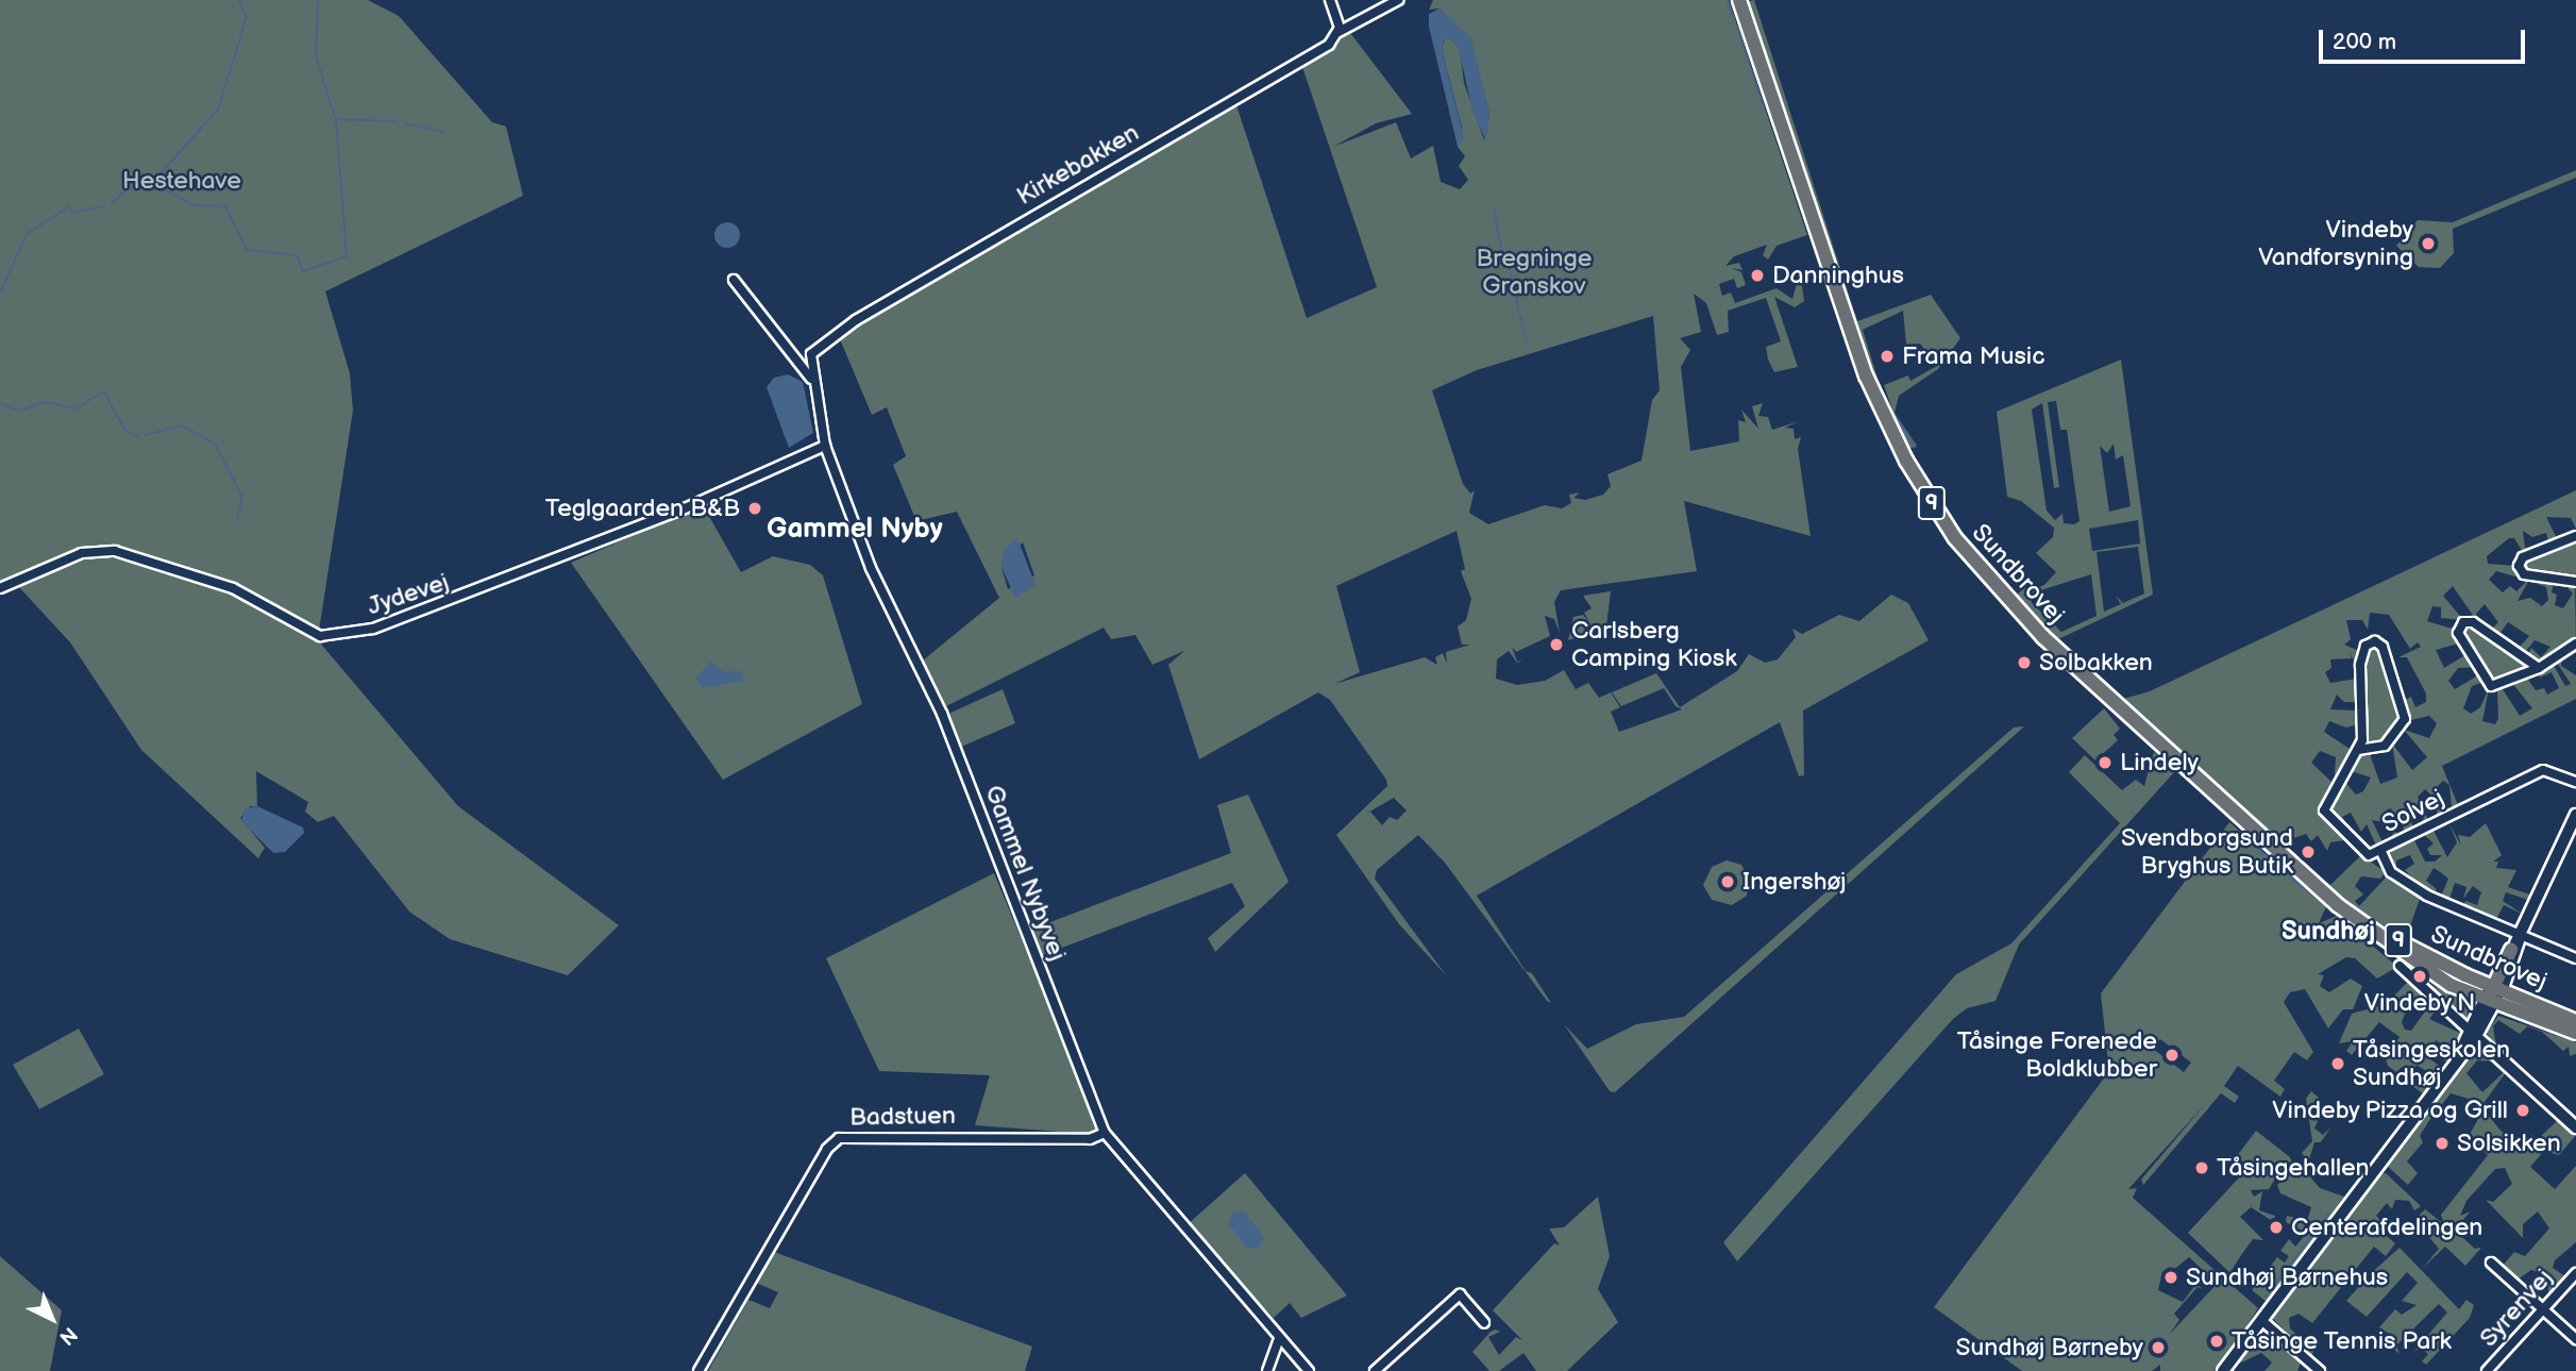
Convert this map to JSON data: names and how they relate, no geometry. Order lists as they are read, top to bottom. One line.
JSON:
{"streets":{"main road":["9","Sundbrovej"],"street":["Kirkebakken","Jydevej","Solvej","Gammel Nybyvej","Badstuen","Syrenvej"]},"crossings":[["Kirkebakken","Gammel Nybyvej"],["Jydevej","Gammel Nybyvej"],["Gammel Nybyvej","Badstuen"]],"districts":["Gammel Nyby","Sundhøj"],"parks":["Hestehave","Bregninge Granskov"],"places":["Vindeby Vandforsyning","Danninghus","Frama Music","Teglgaarden B&B","Carlsberg Camping Kiosk","Solbakken","Lindely","Svendborgsund Bryghus Butik","Ingershøj","Vindeby N","Tåsinge Forenede Boldklubber","Tåsingeskolen Sundhøj","Vindeby Pizza og Grill","Solsikken","Tåsingehallen","Centerafdelingen","Sundhøj Børnehus","Tåsinge Tennis Park","Sundhøj Børneby"],"scale_bar":"200 m","north":"bottom right"}
